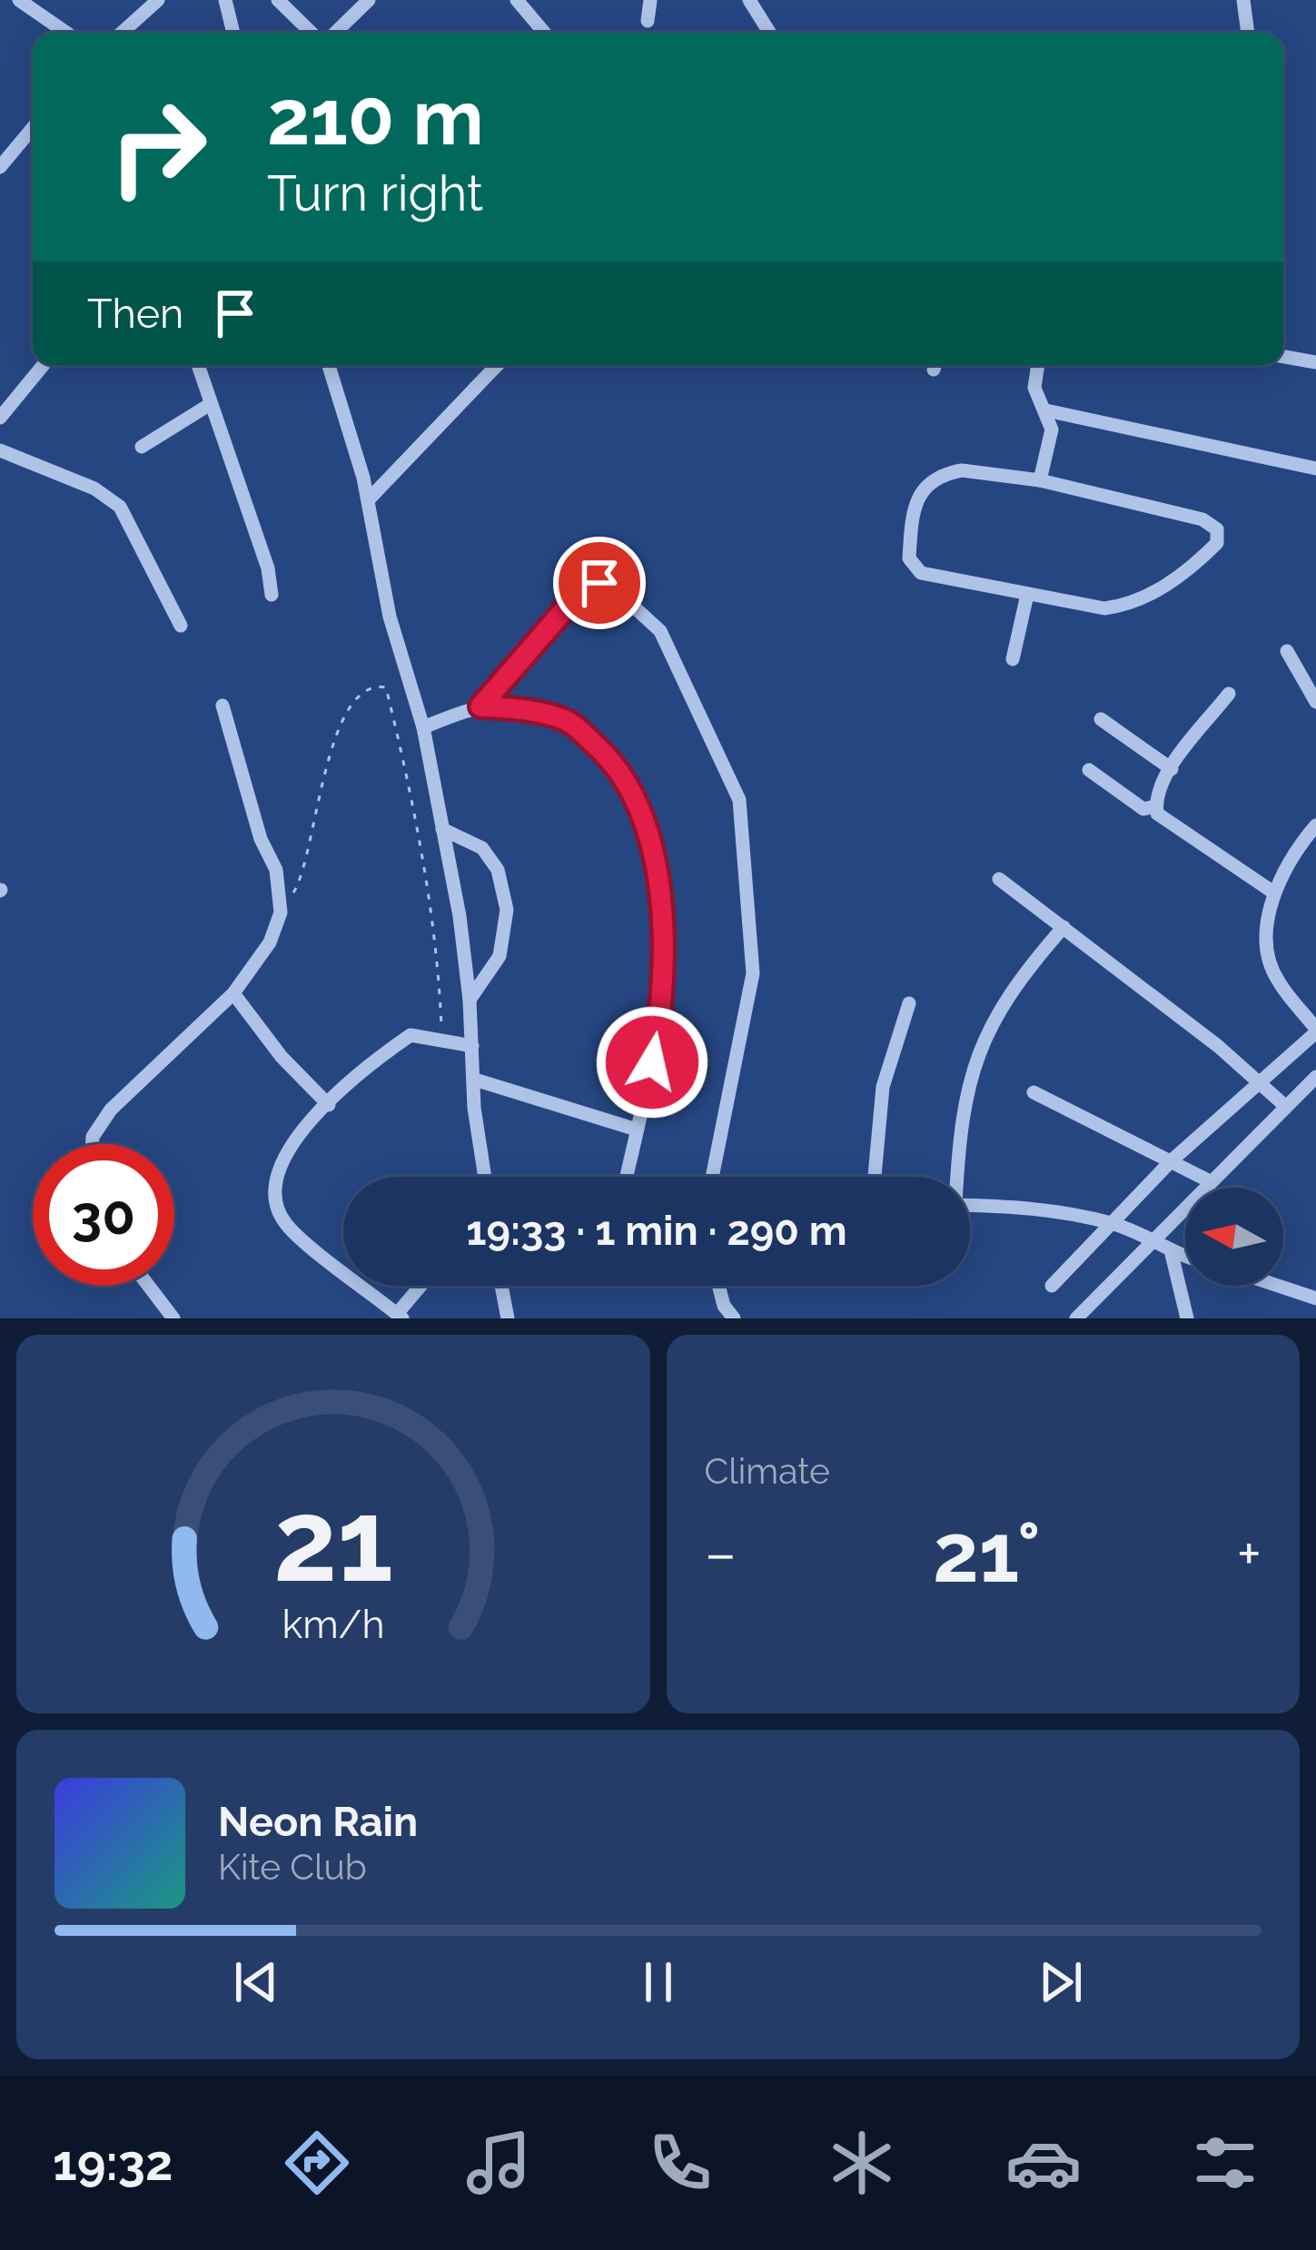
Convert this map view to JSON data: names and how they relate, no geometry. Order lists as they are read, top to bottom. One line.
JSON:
{"north":"left","page":{"turn":["210 m","Turn right"],"then":"Then","limit":"30","trip":"19:33 · 1 min · 290 m","tile":"Climate","heat":["−","21°","+"],"song":["Neon Rain","Kite Club"],"tabs":"19:32","gauge":["21","km/h"]}}
